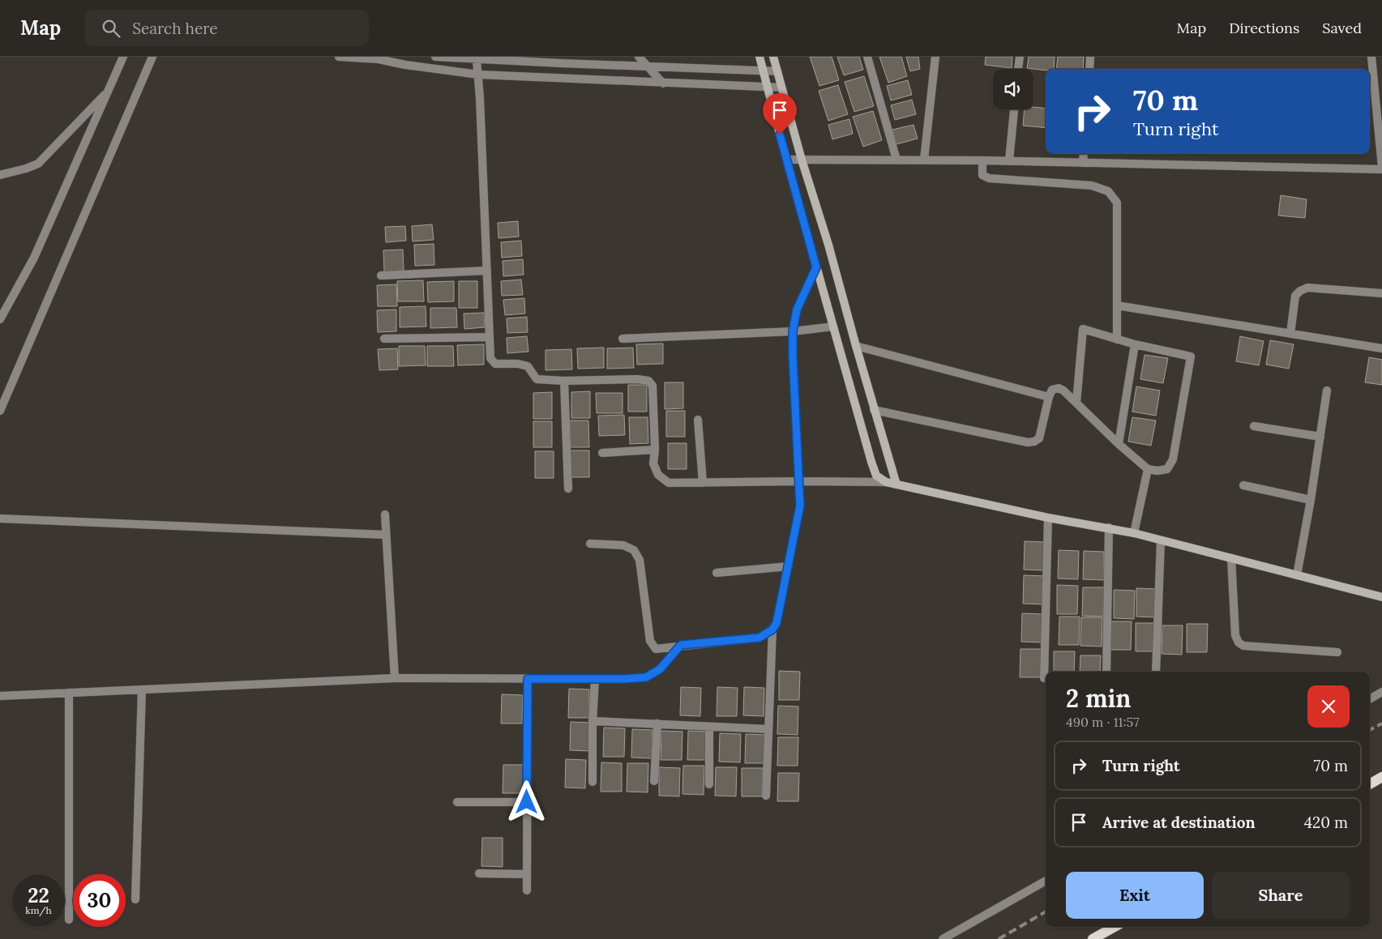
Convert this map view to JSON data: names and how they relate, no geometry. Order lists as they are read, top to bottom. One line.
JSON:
{"page":{"header":"Map","search":"Search here","nav":["Map","Directions","Saved"],"turn":["70 m","Turn right"],"heading":["2 min","490 m · 11:57"],"list":[{"name":"Turn right","value":"70 m"},{"name":"Arrive at destination","value":"420 m"}],"buttons":["Exit","Share"],"speed":"22 km/h","limit":"30"}}
